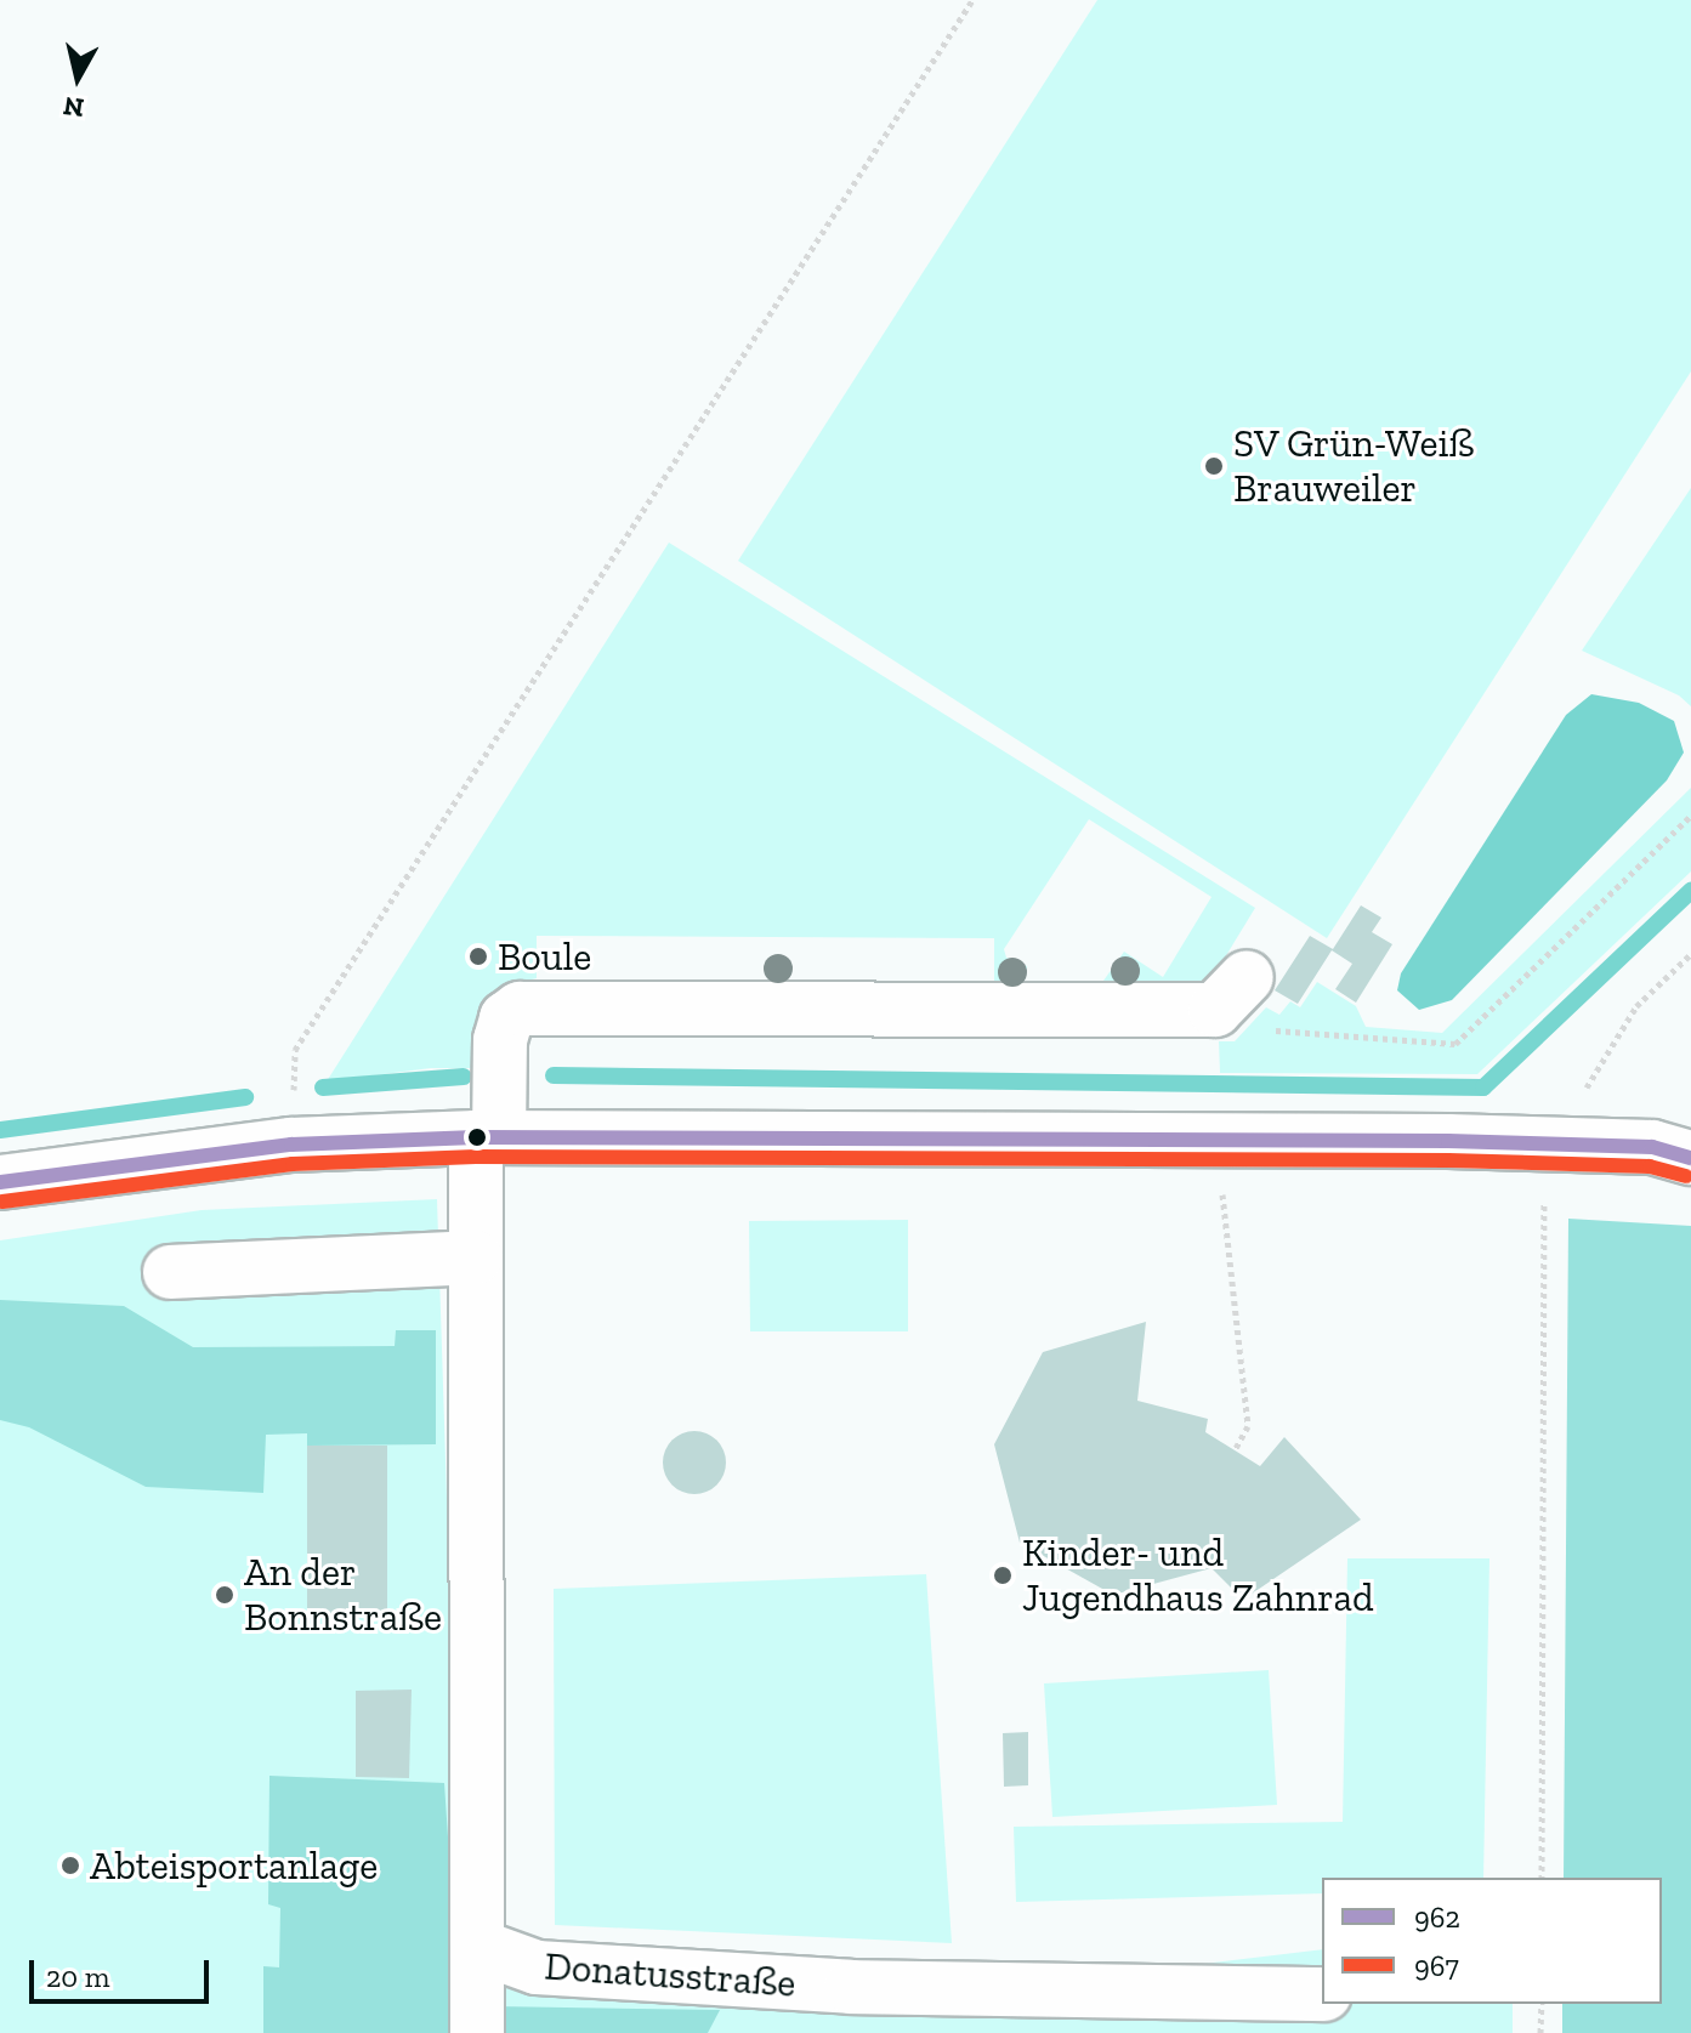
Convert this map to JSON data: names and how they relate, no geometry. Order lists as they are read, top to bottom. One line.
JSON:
{"streets":{"street":["Donatusstraße"]},"places":["SV Grün-Weiß Brauweiler","Boule","Kinder- und Jugendhaus Zahnrad","An der Bonnstraße","Abteisportanlage"],"lines":["transit line 962","transit line 967"],"legend":["962","967"],"scale_bar":"20 m","north":"bottom"}
